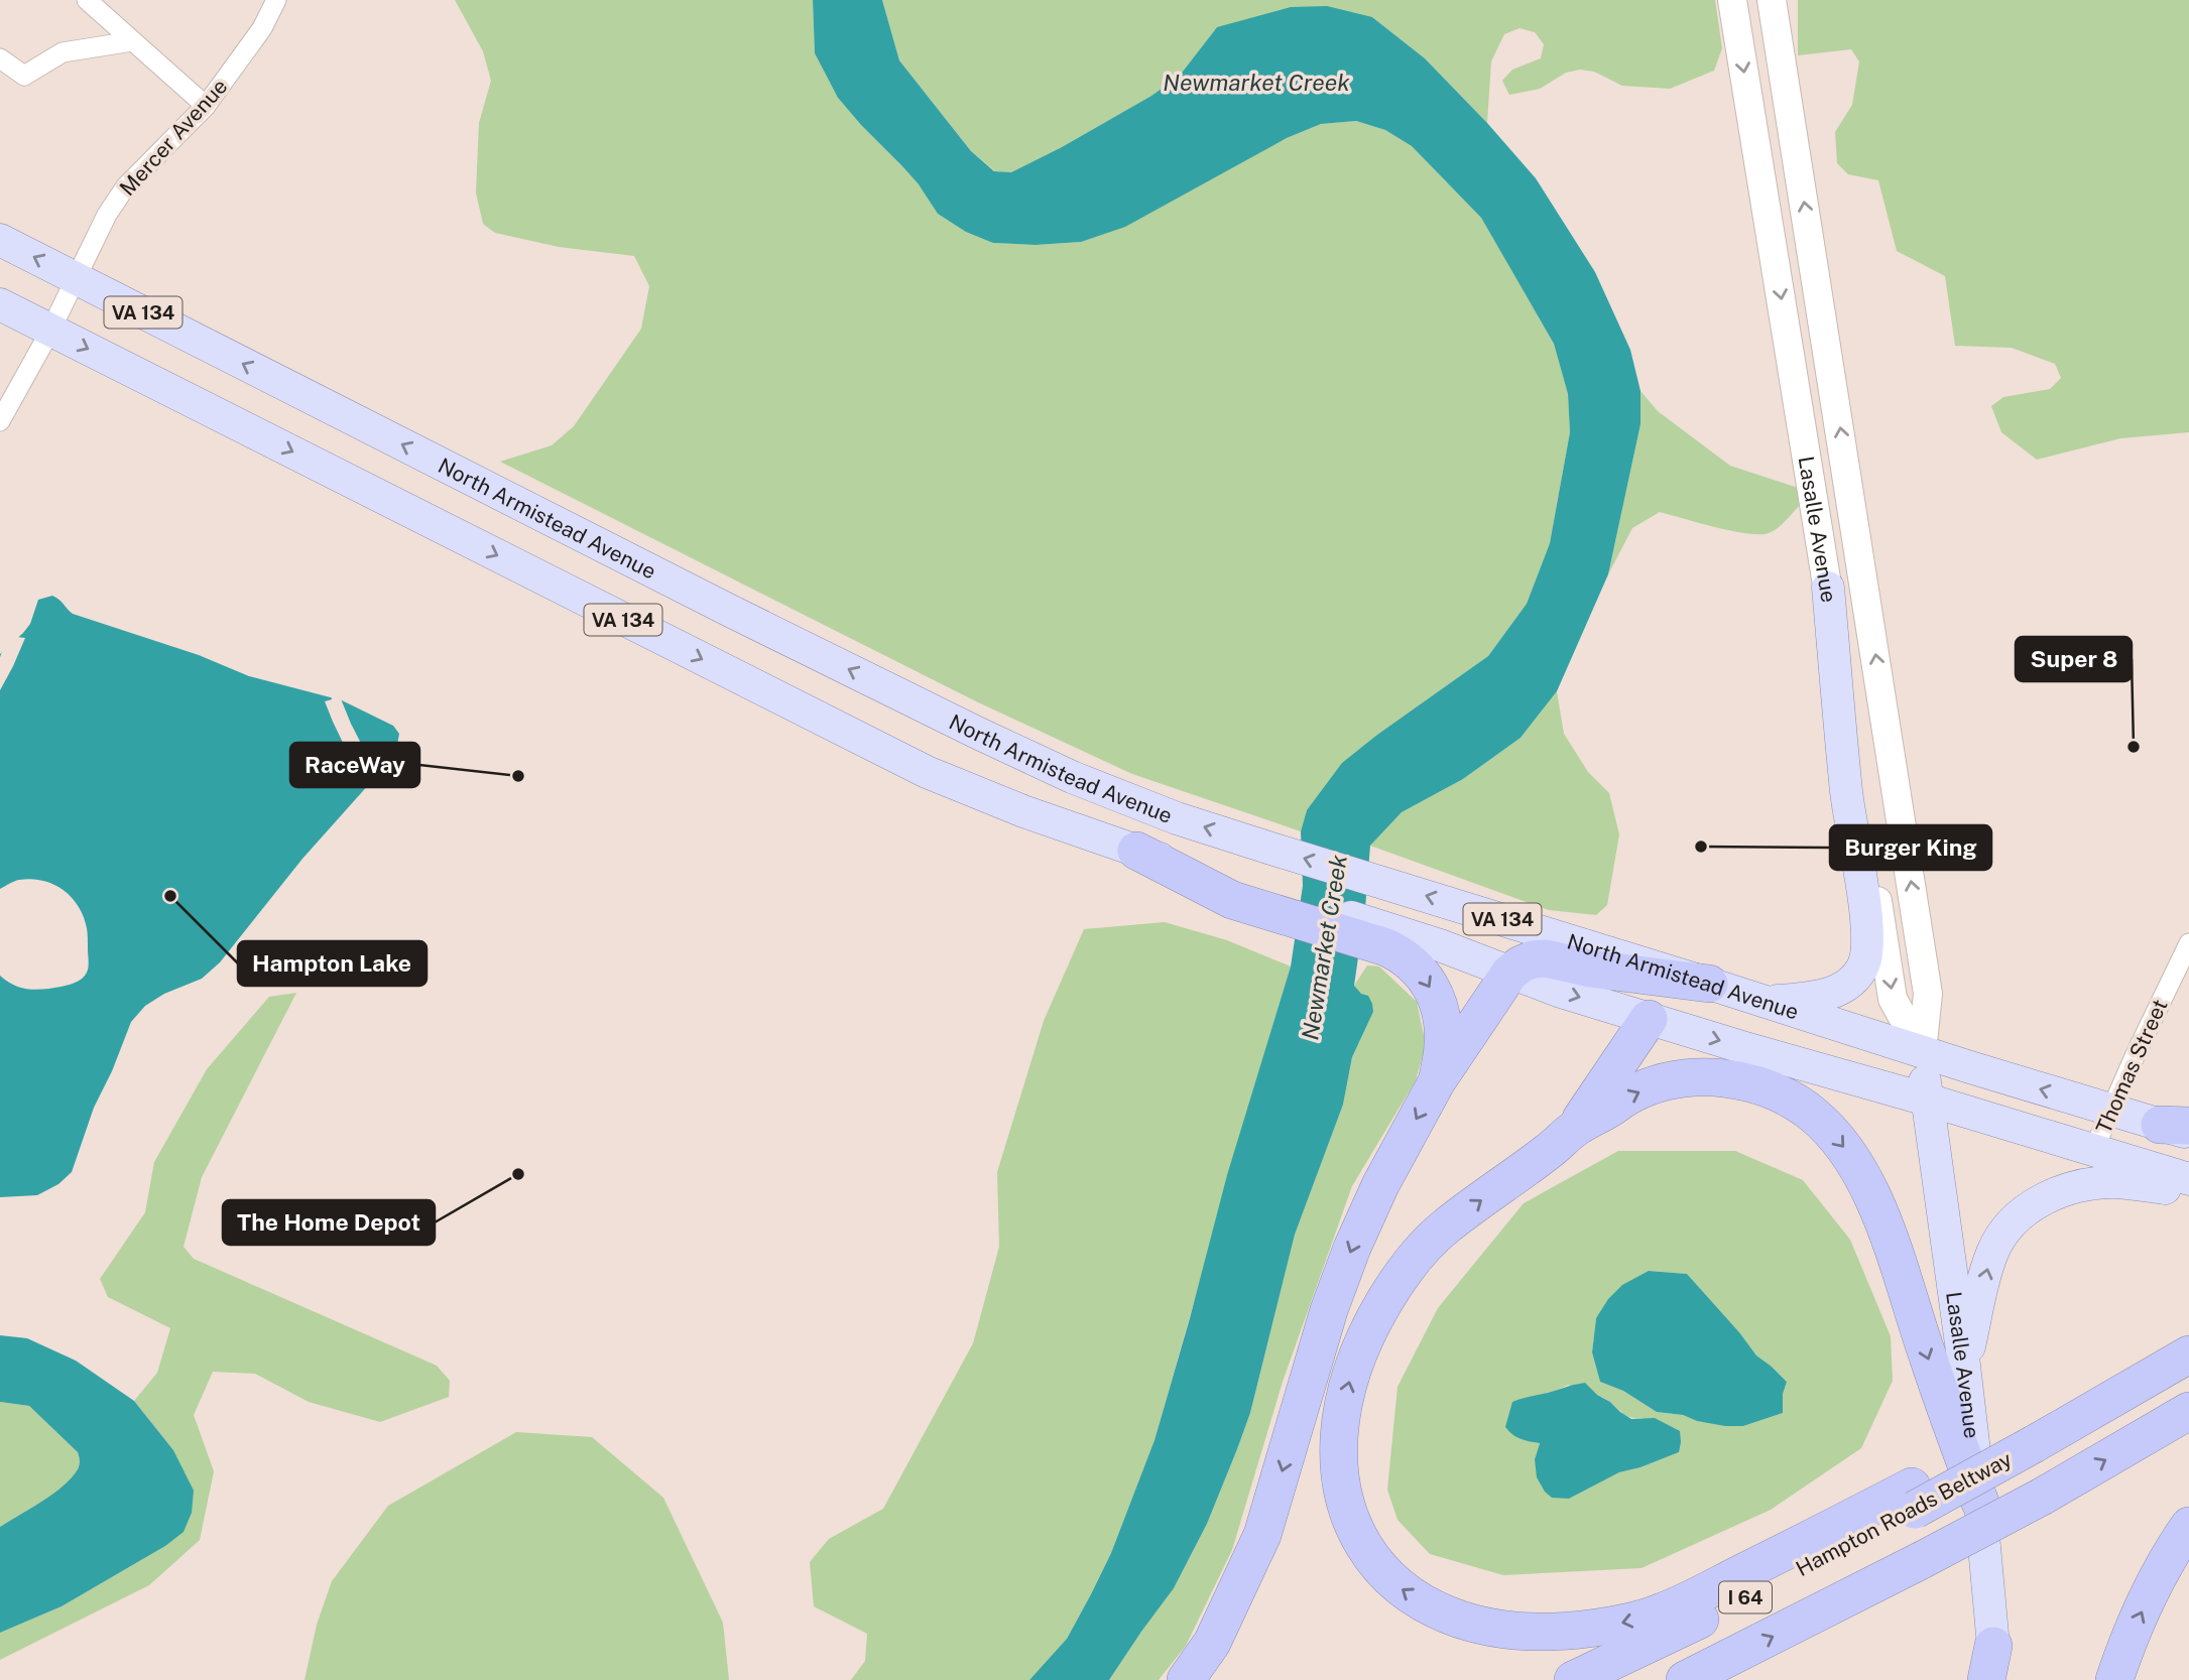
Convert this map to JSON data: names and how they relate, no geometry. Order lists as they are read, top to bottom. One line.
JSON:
{"streets":{"highway":["Hampton Roads Beltway","I 64"],"main road":["VA 134","North Armistead Avenue","Lasalle Avenue"],"street":["Mercer Avenue","Thomas Street"]},"crossings":[["Mercer Avenue","VA 134"],["Mercer Avenue","North Armistead Avenue"],["VA 134","Lasalle Avenue"],["VA 134","Thomas Street"],["North Armistead Avenue","Lasalle Avenue"],["North Armistead Avenue","Thomas Street"]],"water":["Newmarket Creek"],"places":["Super 8","RaceWay","Burger King","Hampton Lake","The Home Depot"]}
